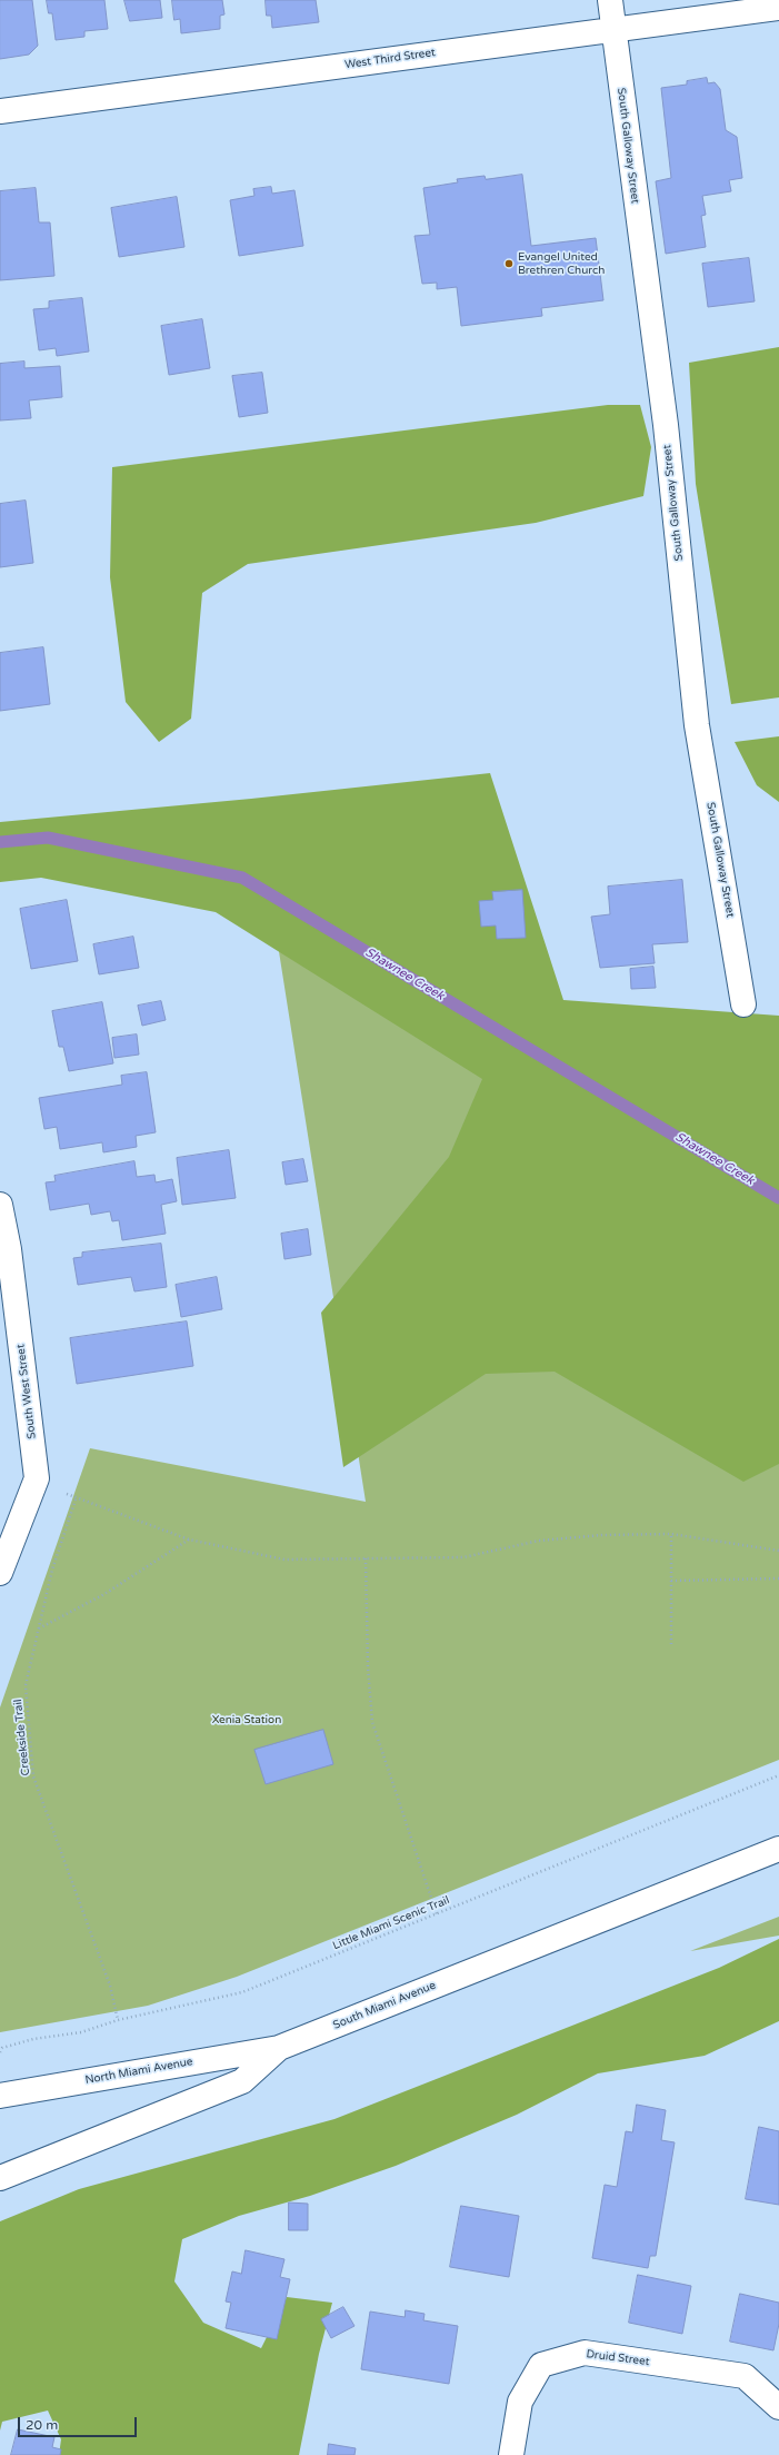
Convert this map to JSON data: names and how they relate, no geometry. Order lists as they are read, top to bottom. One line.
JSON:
{"streets":{"street":["West Third Street","South Galloway Street","South West Street","South Miami Avenue","North Miami Avenue","Druid Street"],"path":["Creekside Trail","Little Miami Scenic Trail"]},"crossings":[["West Third Street","South Galloway Street"],["Creekside Trail","Little Miami Scenic Trail"],["South Miami Avenue","North Miami Avenue"]],"water":["Shawnee Creek"],"parks":["Xenia Station"],"places":["Evangel United Brethren Church"],"scale_bar":"20 m"}
